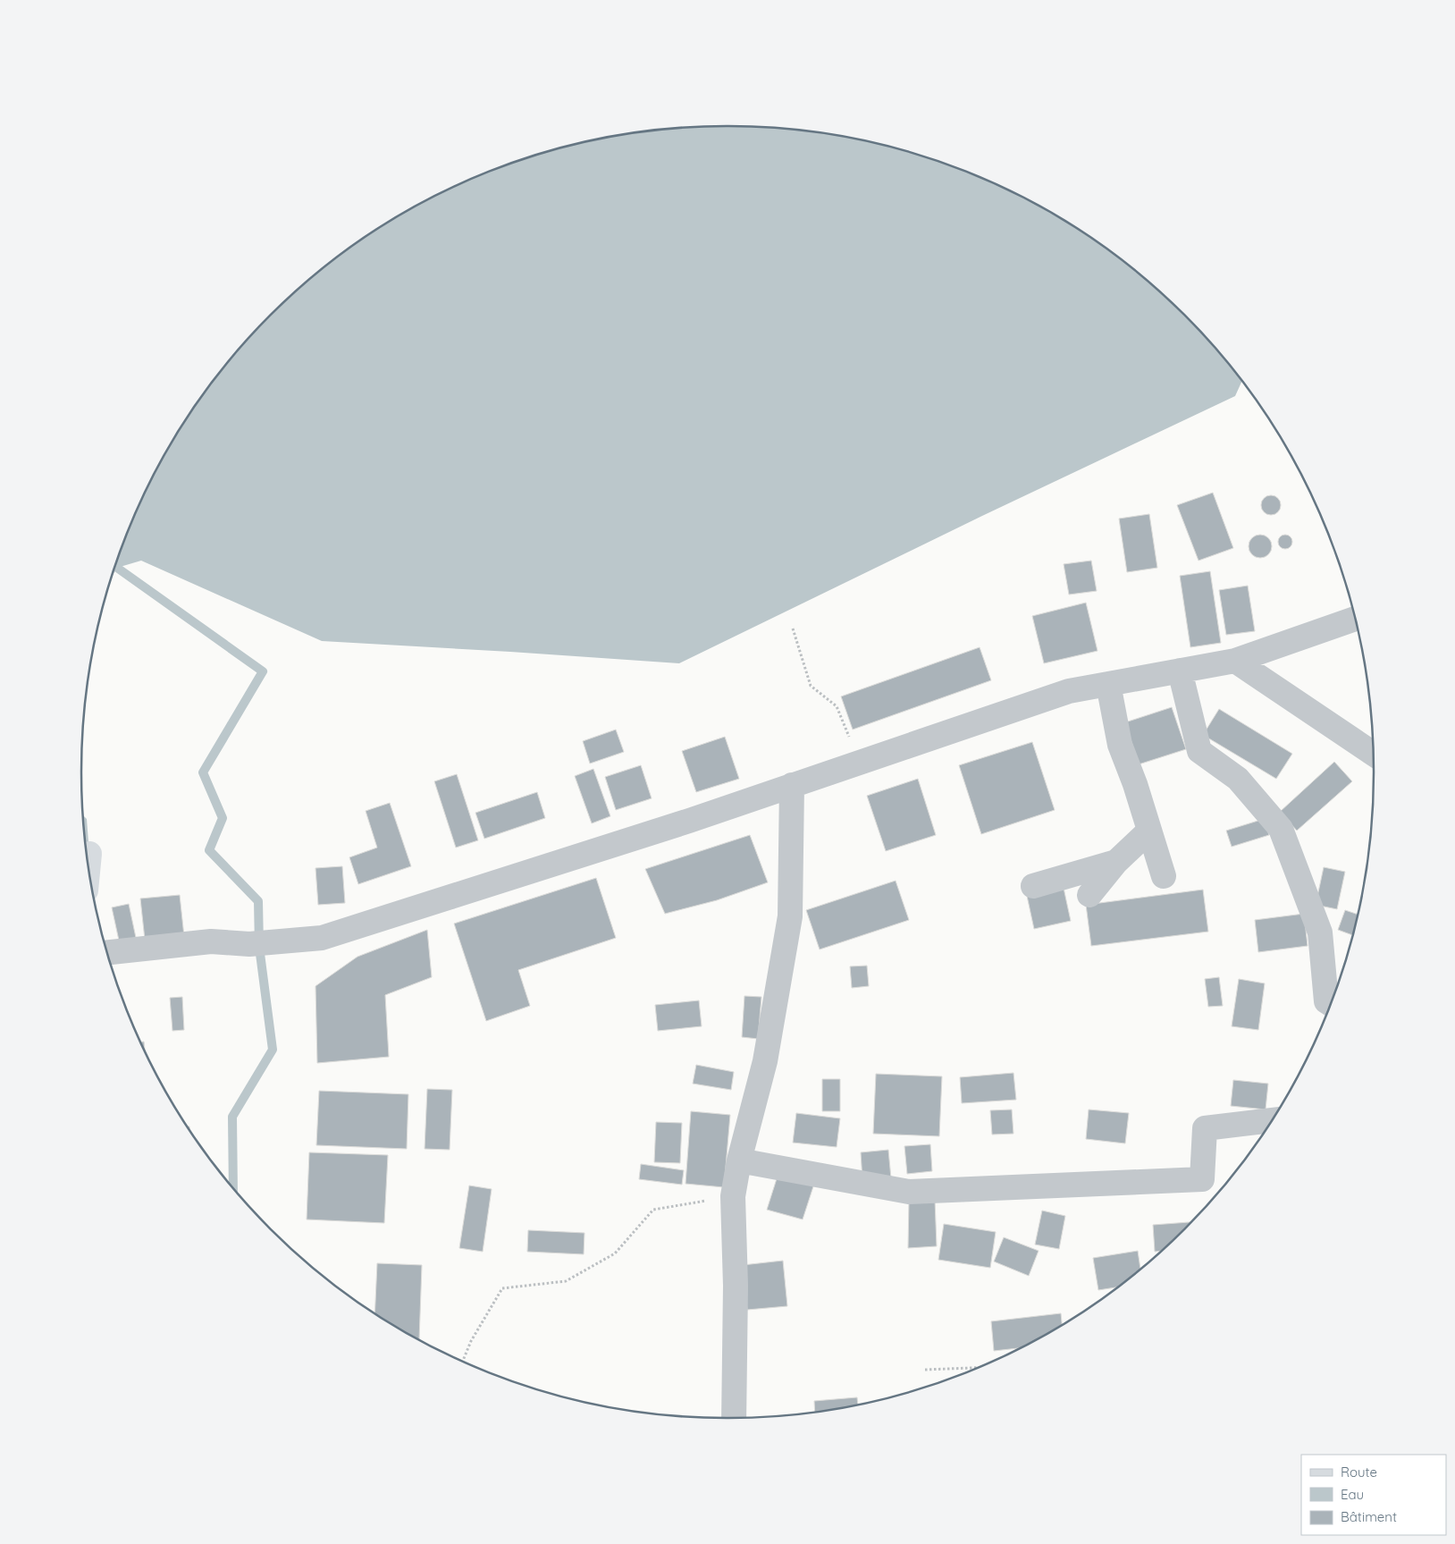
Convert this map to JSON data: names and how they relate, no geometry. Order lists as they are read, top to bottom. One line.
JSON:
{"legend":["Route","Eau","Bâtiment"]}
